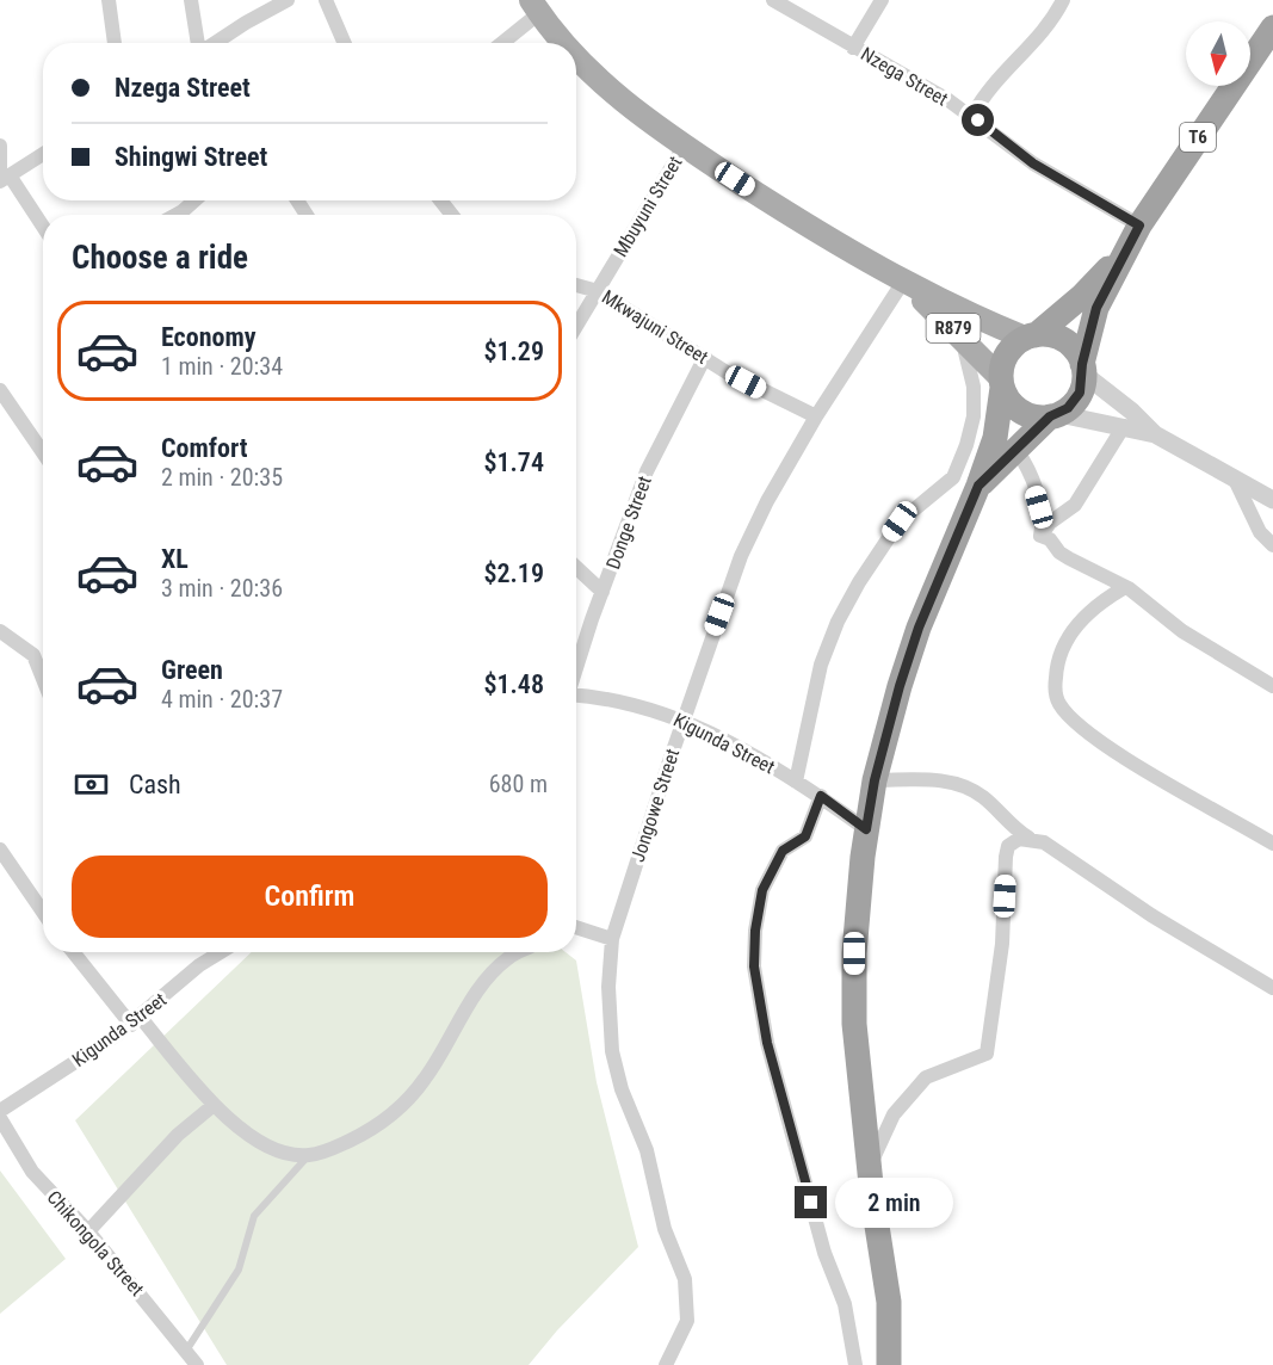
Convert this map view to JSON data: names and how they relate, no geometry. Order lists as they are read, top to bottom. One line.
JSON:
{"streets":{"highway":["T6"],"main road":["R879"],"street":["Nzega Street","Mbuyuni Street","Mkwajuni Street","Donge Street","Kigunda Street","Jongowe Street","Chikongola Street"]},"crossings":[["Nzega Street","T6"],["T6","R879"],["T6","Kigunda Street"],["Mbuyuni Street","Mkwajuni Street"],["Mbuyuni Street","R879"],["Mkwajuni Street","Donge Street"],["Mkwajuni Street","Jongowe Street"],["R879","Jongowe Street"],["Kigunda Street","Jongowe Street"]],"north":"bottom","page":{"banner":["Nzega Street","Shingwi Street"],"heading":"Choose a ride","list":[{"name":"Economy","note":"1 min · 20:34","value":"$1.29"},{"name":"Comfort","note":"2 min · 20:35","value":"$1.74"},{"name":"XL","note":"3 min · 20:36","value":"$2.19"},{"name":"Green","note":"4 min · 20:37","value":"$1.48"}],"pay":["Cash","680 m"],"buttons":"Confirm","bubble":"2 min"}}
